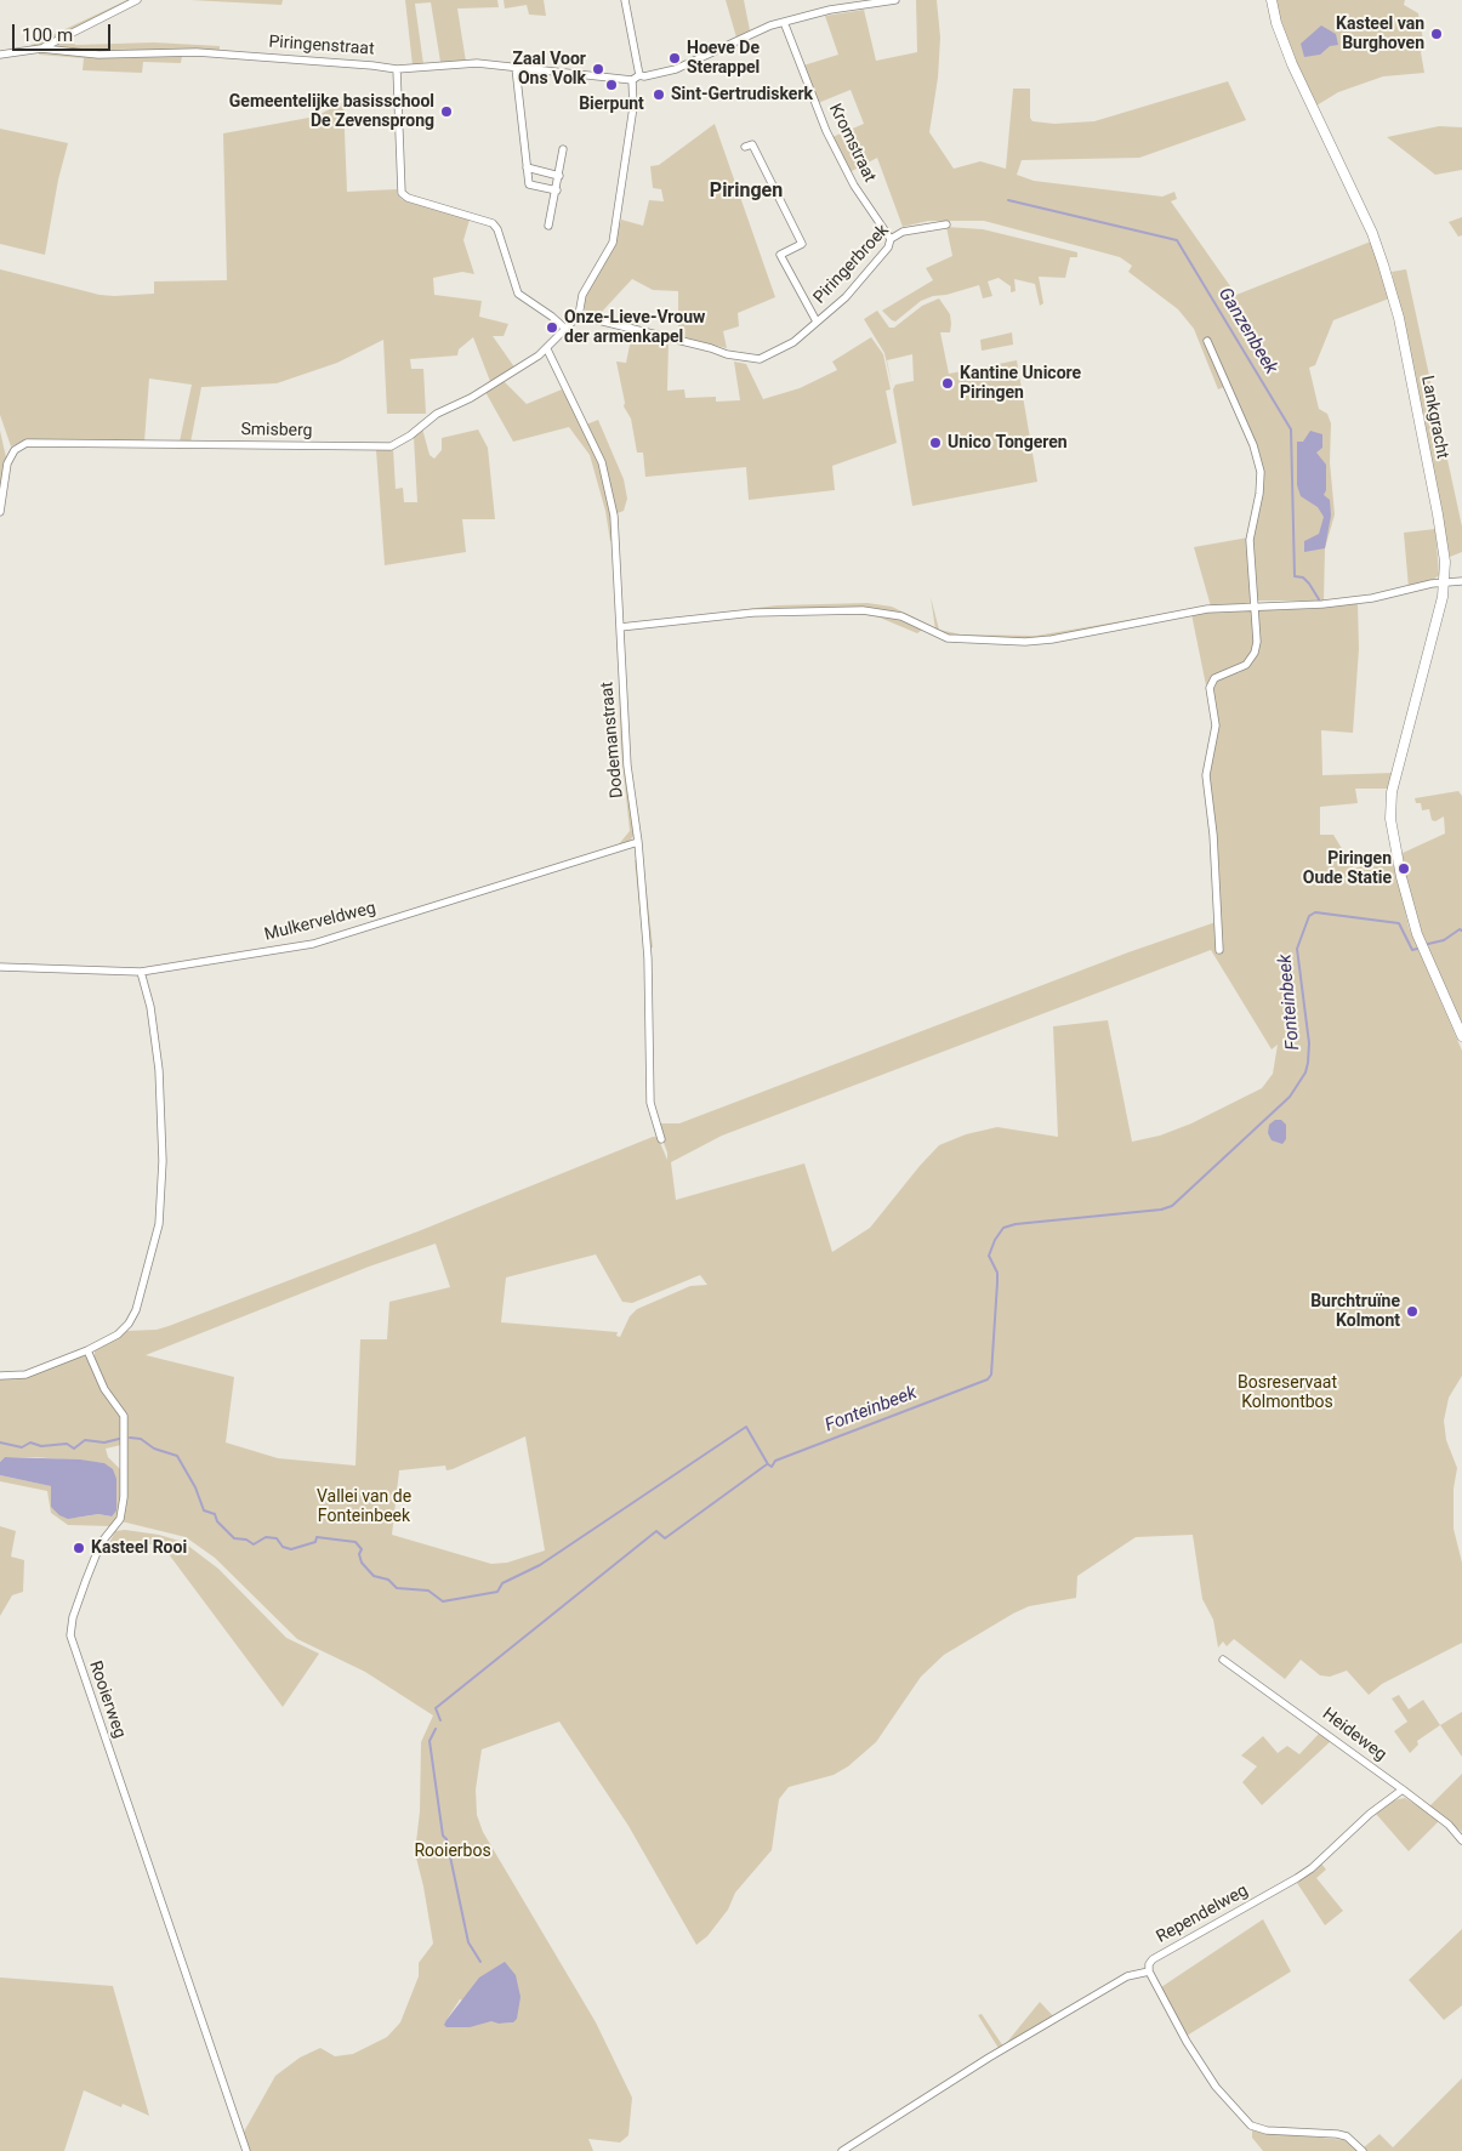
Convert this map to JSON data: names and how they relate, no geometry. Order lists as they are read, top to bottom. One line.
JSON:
{"streets":{"street":["Piringenstraat","Kromstraat","Piringerbroek","Lankgracht","Smisberg","Dodemanstraat","Mulkerveldweg","Rooierweg","Heideweg","Rependelweg"]},"crossings":[["Kromstraat","Piringerbroek"],["Piringerbroek","Smisberg"],["Smisberg","Dodemanstraat"],["Dodemanstraat","Mulkerveldweg"],["Heideweg","Rependelweg"]],"districts":["Piringen"],"water":["Ganzenbeek","Fonteinbeek"],"parks":["Bosreservaat Kolmontbos","Vallei van de Fonteinbeek","Rooierbos"],"places":["Kasteel van Burghoven","Hoeve De Sterappel","Zaal Voor Ons Volk","Bierpunt","Sint-Gertrudiskerk","Gemeentelijke basisschool De Zevensprong","Onze-Lieve-Vrouw der armenkapel","Kantine Unicore Piringen","Unico Tongeren","Piringen Oude Statie","Burchtruïne Kolmont","Kasteel Rooi"],"scale_bar":"100 m"}
